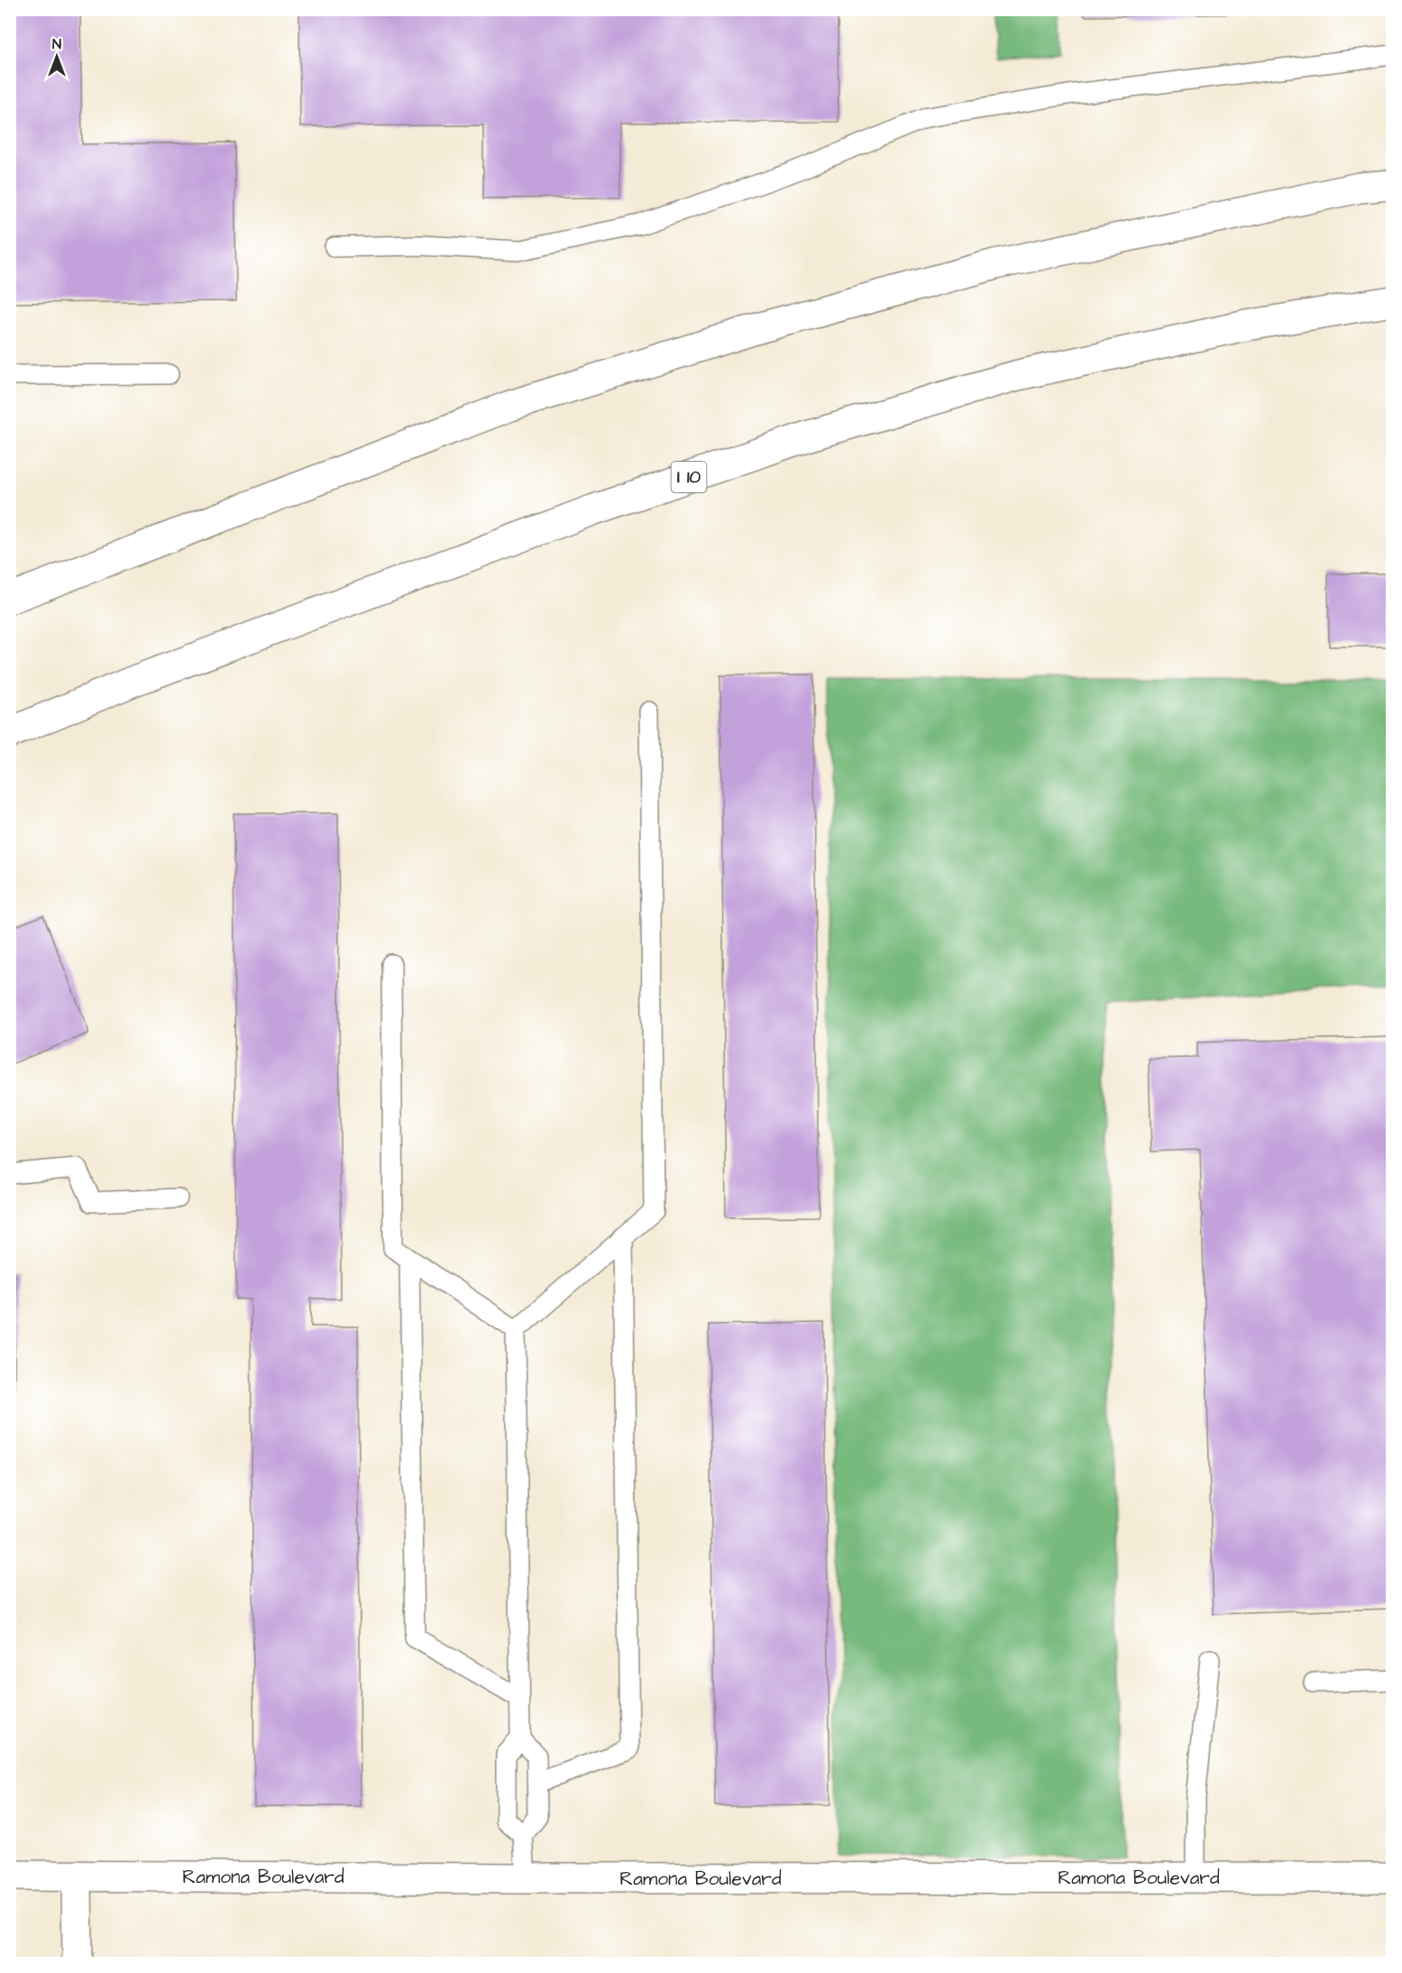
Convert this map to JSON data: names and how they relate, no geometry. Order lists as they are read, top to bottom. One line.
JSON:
{"streets":{"main road":["I 10","Ramona Boulevard"]},"north":"top"}
